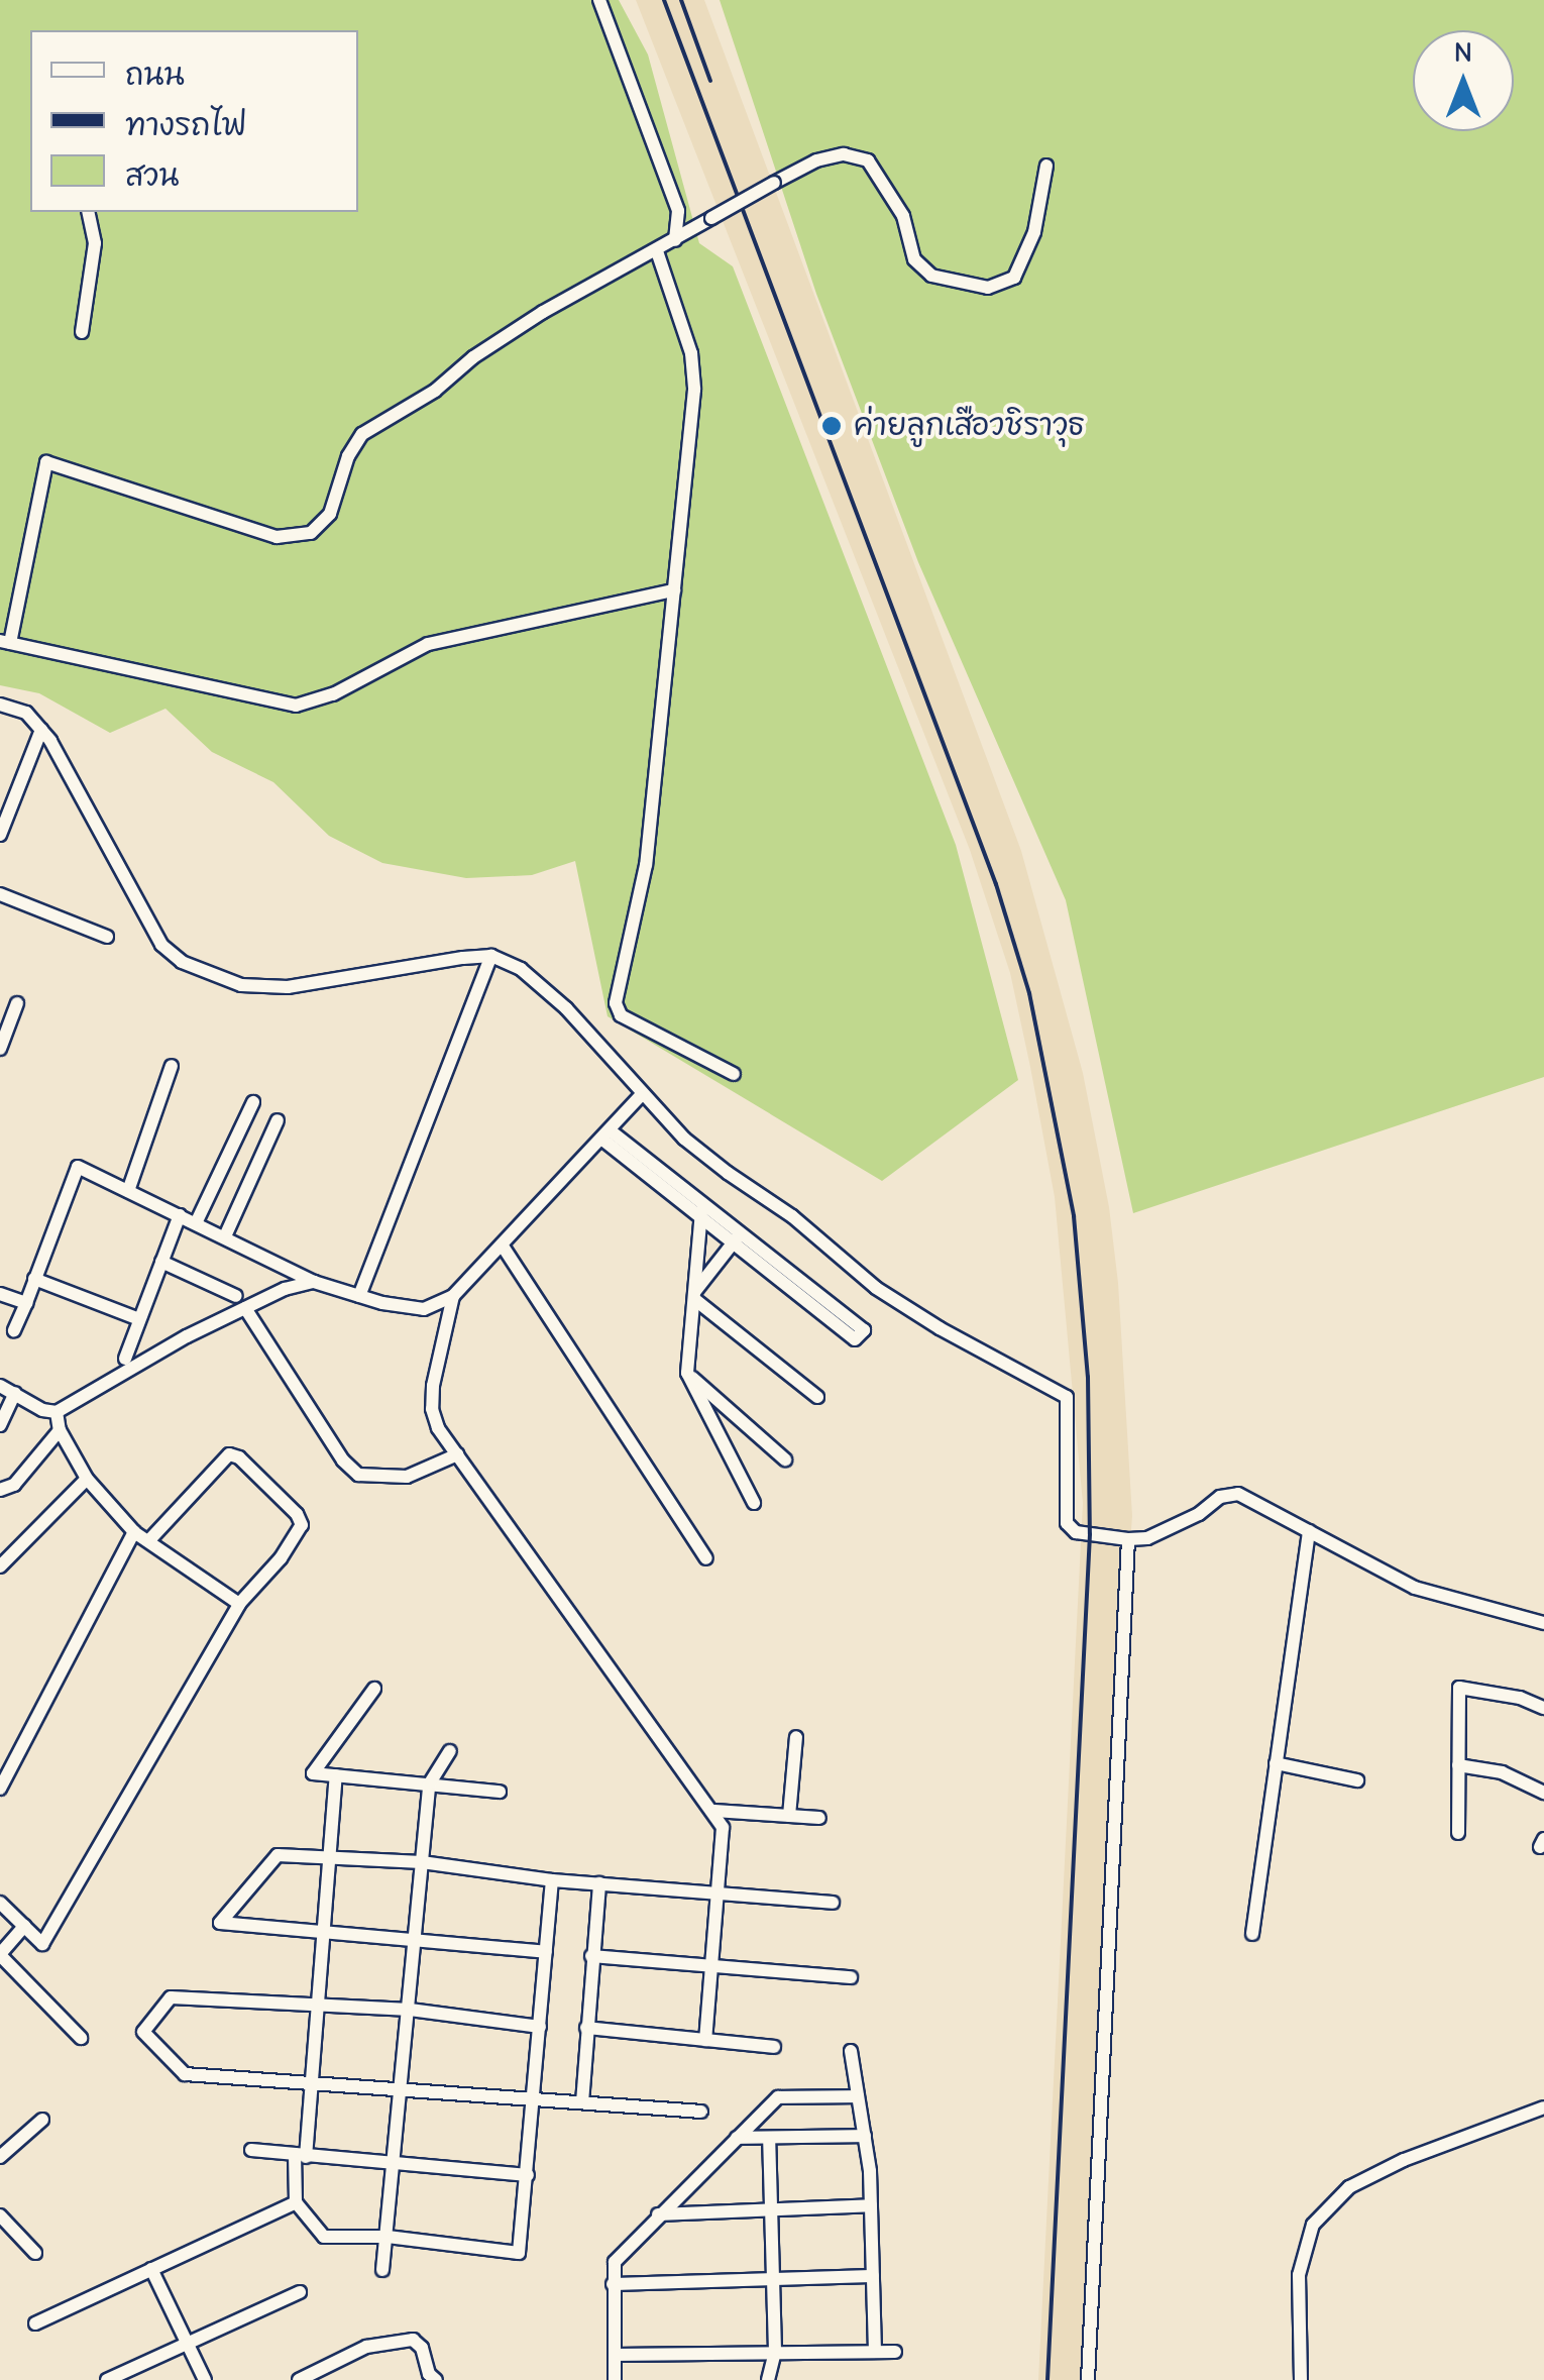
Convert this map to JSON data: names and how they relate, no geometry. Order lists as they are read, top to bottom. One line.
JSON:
{"places":["ค่ายลูกเสือวชิราวุธ"],"legend":["ถนน","ทางรถไฟ","สวน"],"north":"top"}
